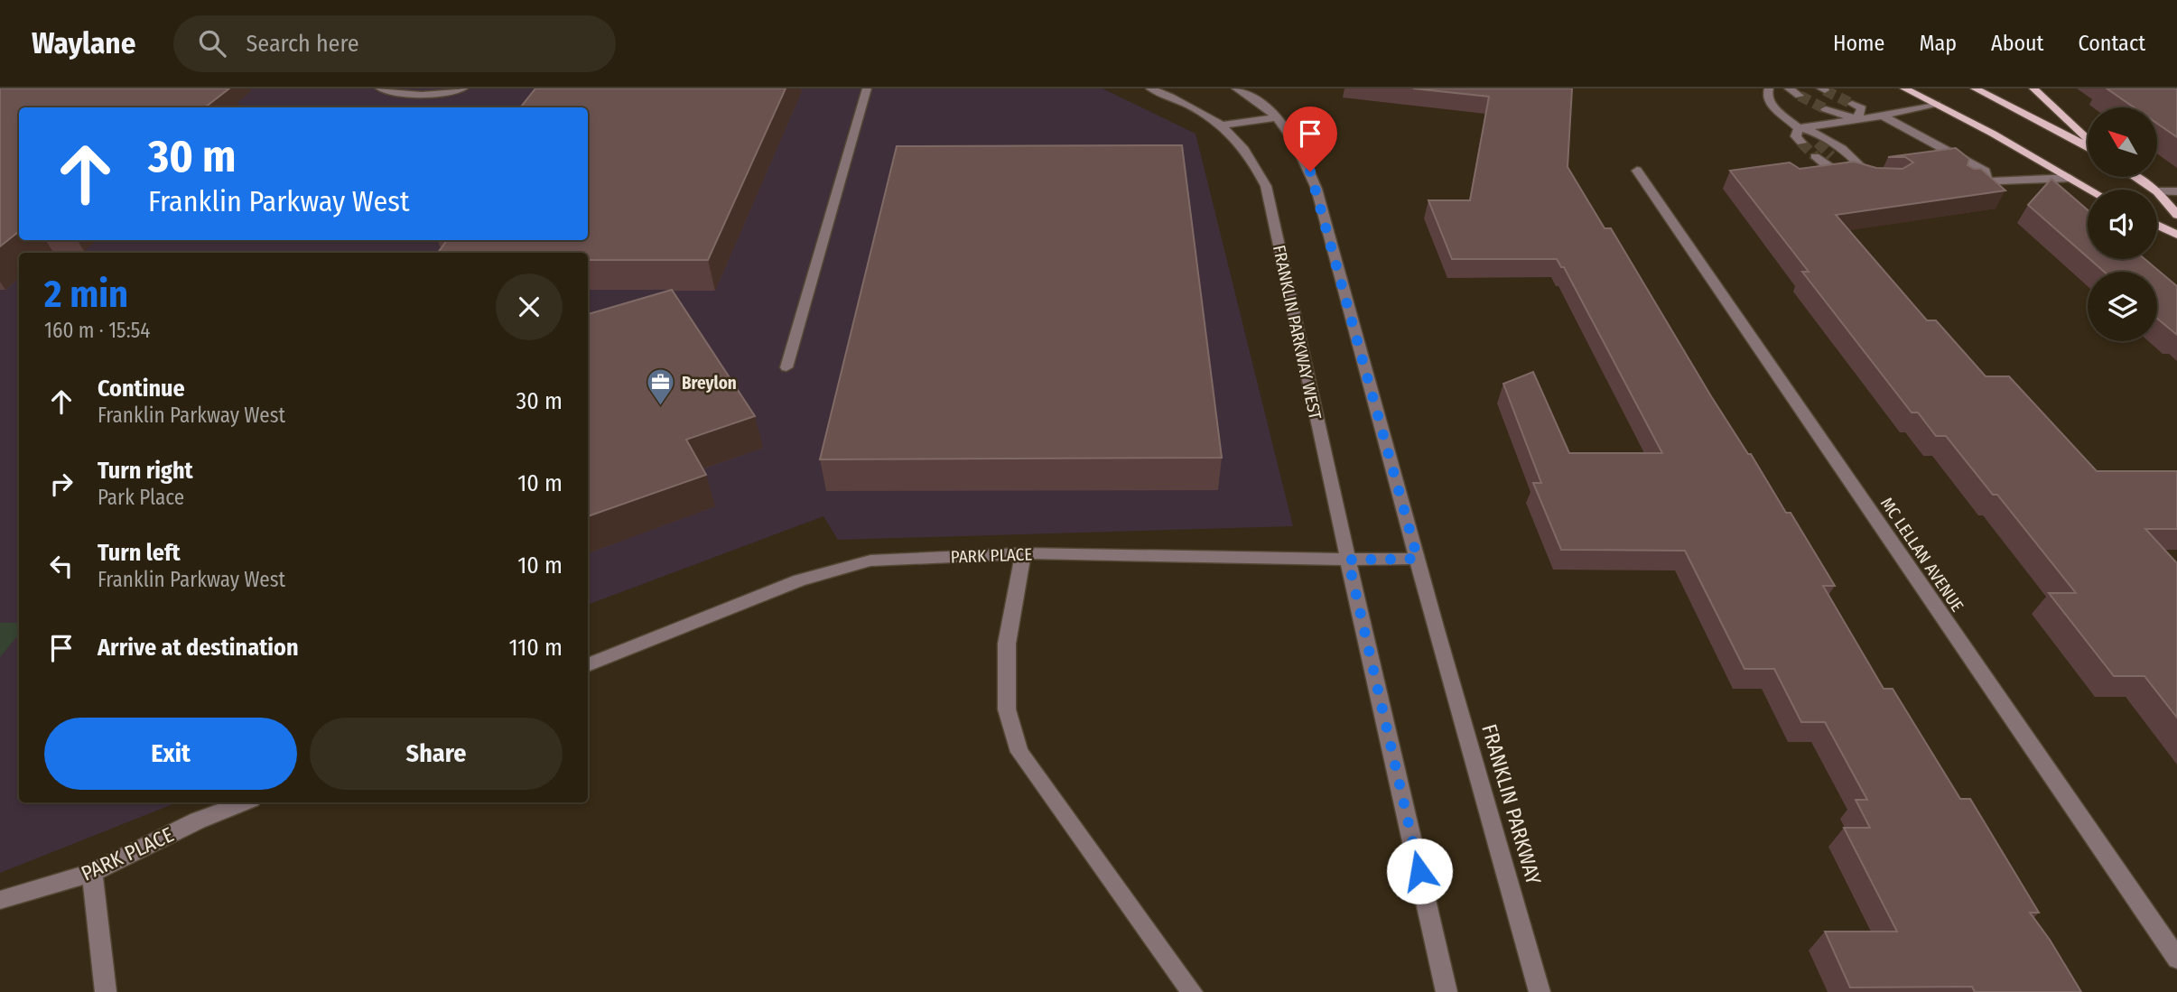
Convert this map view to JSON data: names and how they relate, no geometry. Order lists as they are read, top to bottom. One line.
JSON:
{"streets":{"street":["FRANKLIN PARKWAY WEST","MC LELLAN AVENUE","PARK PLACE","FRANKLIN PARKWAY"]},"crossings":[["FRANKLIN PARKWAY WEST","PARK PLACE"],["PARK PLACE","FRANKLIN PARKWAY"]],"places":{"office":["Breylon"]},"north":"top left","page":{"header":"Waylane","search":"Search here","nav":["Home","Map","About","Contact"],"turn":["30 m","Franklin Parkway West"],"heading":["2 min","160 m · 15:54"],"list":[{"name":"Continue","note":"Franklin Parkway West","value":"30 m"},{"name":"Turn right","note":"Park Place","value":"10 m"},{"name":"Turn left","note":"Franklin Parkway West","value":"10 m"},{"name":"Arrive at destination","value":"110 m"}],"buttons":["Exit","Share"]}}
